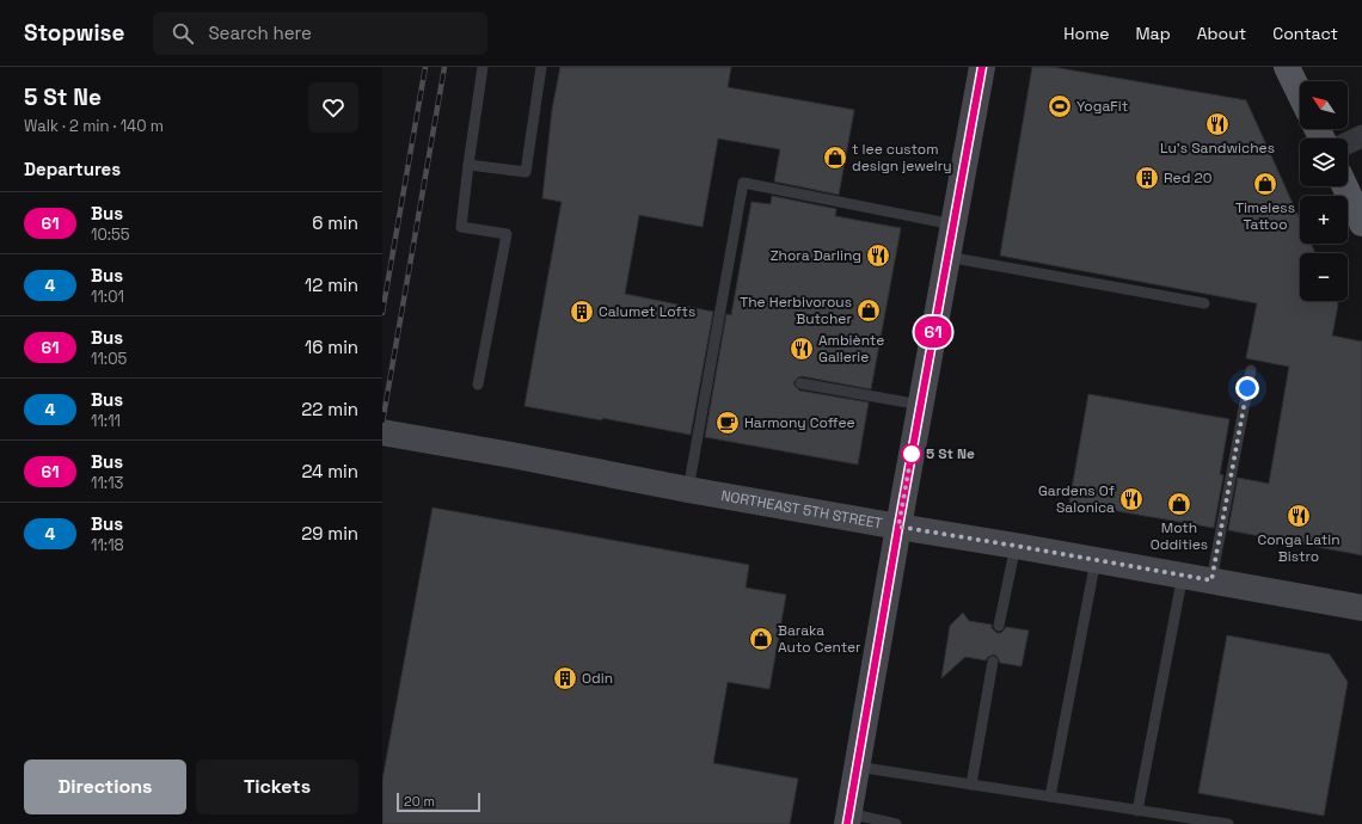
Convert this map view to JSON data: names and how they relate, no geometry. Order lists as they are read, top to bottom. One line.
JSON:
{"streets":{"street":["NORTHEAST 5TH STREET"]},"places":{"sports":["YogaFit"],"restaurant":["Lu's Sandwiches","Zhora Darling","Ambiènte Gallerie","Gardens Of Salonica","Conga Latin Bistro"],"shop":["t lee custom design jewelry","Timeless Tattoo","The Herbivorous Butcher","Moth Oddities","Baraka Auto Center"],"building":["Red 20","Calumet Lofts","Odin"],"cafe":["Harmony Coffee"],"other":["5 St Ne"]},"lines":["bus line 61"],"scale_bar":"20 m","north":"top left","page":{"header":"Stopwise","search":"Search here","nav":["Home","Map","About","Contact"],"heading":[["5 St Ne","Walk · 2 min · 140 m"],"Departures"],"on_map":"61","map_buttons":["+","−"],"list":[{"mark":"61","name":"Bus","note":"10:55","value":"6 min"},{"mark":"4","name":"Bus","note":"11:01","value":"12 min"},{"mark":"61","name":"Bus","note":"11:05","value":"16 min"},{"mark":"4","name":"Bus","note":"11:11","value":"22 min"},{"mark":"61","name":"Bus","note":"11:13","value":"24 min"},{"mark":"4","name":"Bus","note":"11:18","value":"29 min"}],"buttons":["Directions","Tickets"],"scale":"20 m"}}
